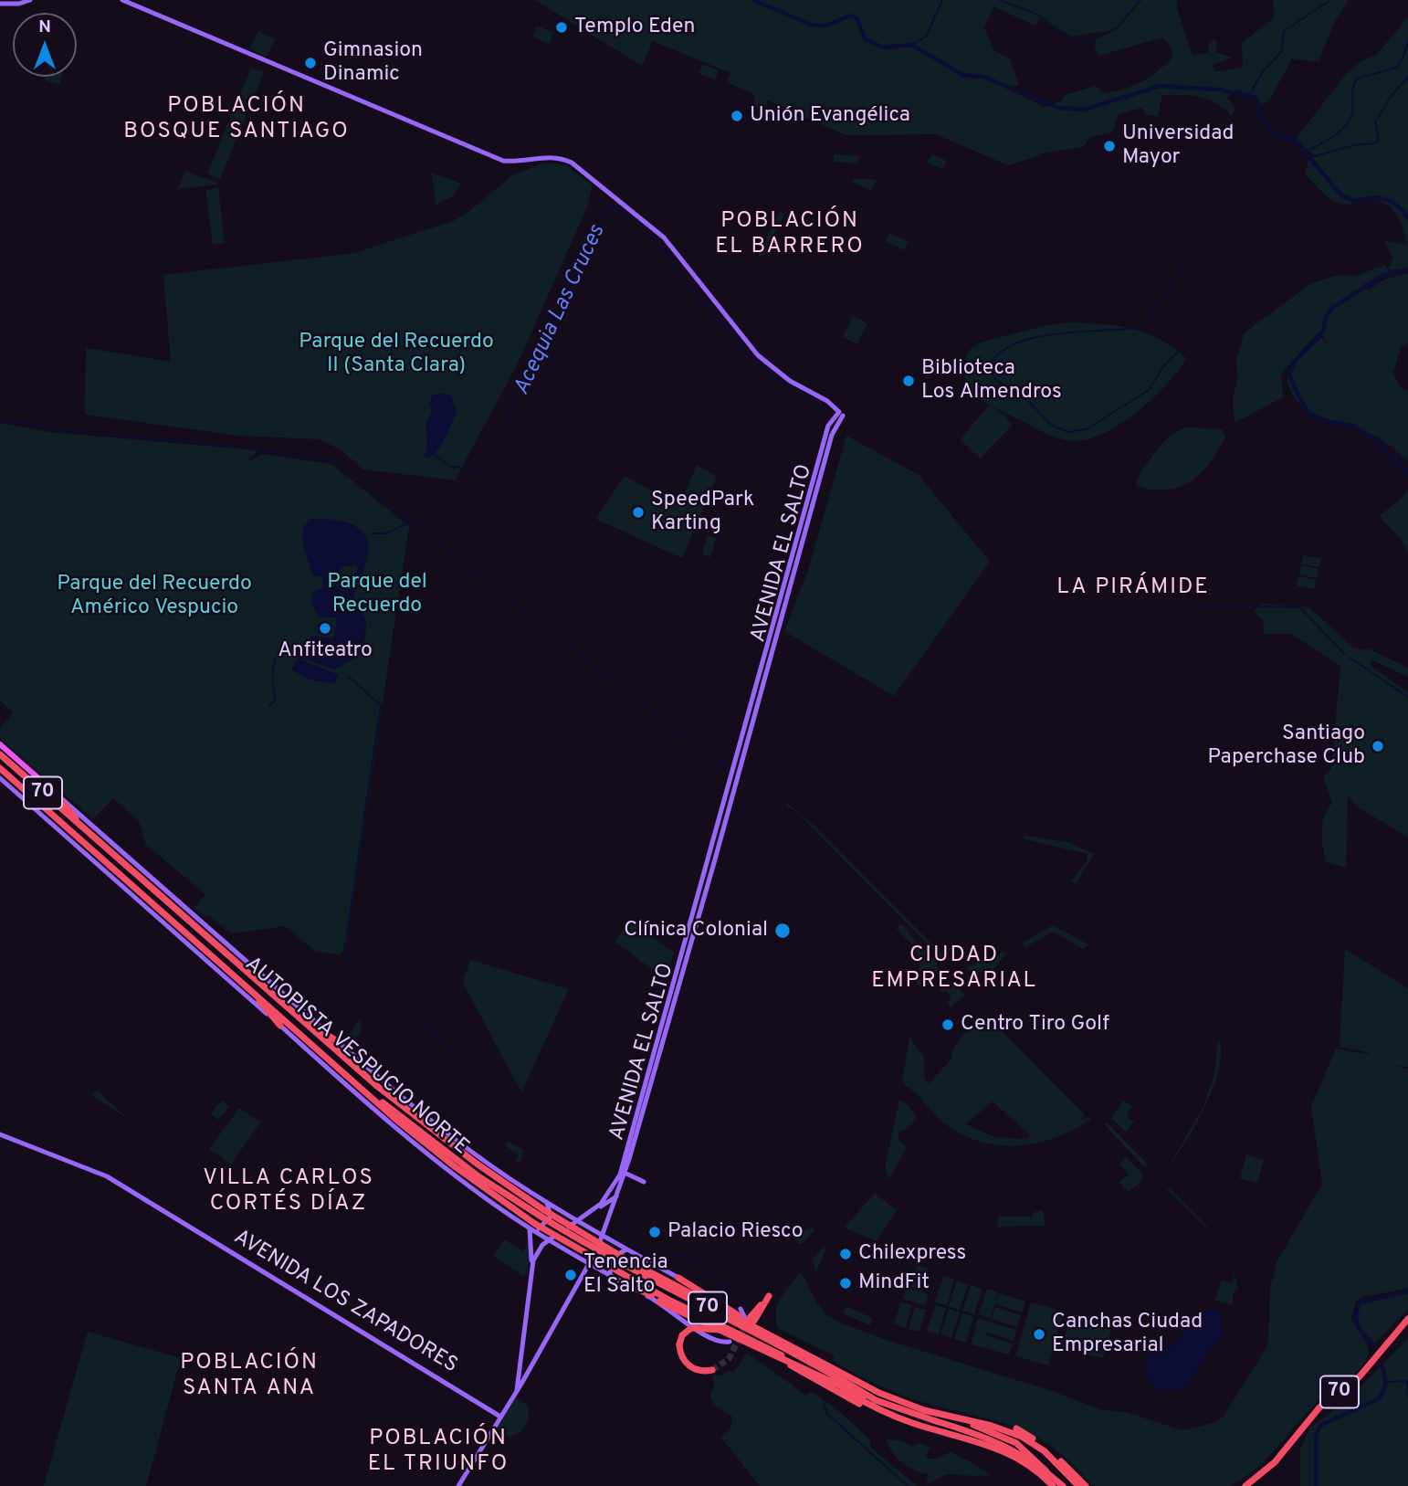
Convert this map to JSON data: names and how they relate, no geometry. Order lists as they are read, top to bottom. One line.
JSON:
{"streets":{"highway":["70","AUTOPISTA VESPUCIO NORTE"],"main road":["AVENIDA EL SALTO","AVENIDA LOS ZAPADORES"]},"crossings":[["AVENIDA EL SALTO","AVENIDA LOS ZAPADORES"],["70","AUTOPISTA VESPUCIO NORTE"]],"districts":["POBLACIÓN BOSQUE SANTIAGO","POBLACIÓN EL BARRERO","LA PIRÁMIDE","CIUDAD EMPRESARIAL","VILLA CARLOS CORTÉS DÍAZ","POBLACIÓN SANTA ANA","POBLACIÓN EL TRIUNFO"],"water":["Acequia Las Cruces"],"parks":["Parque del Recuerdo II (Santa Clara)","Parque del Recuerdo","Parque del Recuerdo Américo Vespucio"],"places":["Templo Eden","Gimnasion Dinamic","Unión Evangélica","Universidad Mayor","Biblioteca Los Almendros","SpeedPark Karting","Anfiteatro","Santiago Paperchase Club","Clínica Colonial","Centro Tiro Golf","Palacio Riesco","Chilexpress","Tenencia El Salto","MindFit","Canchas Ciudad Empresarial"],"north":"top"}
